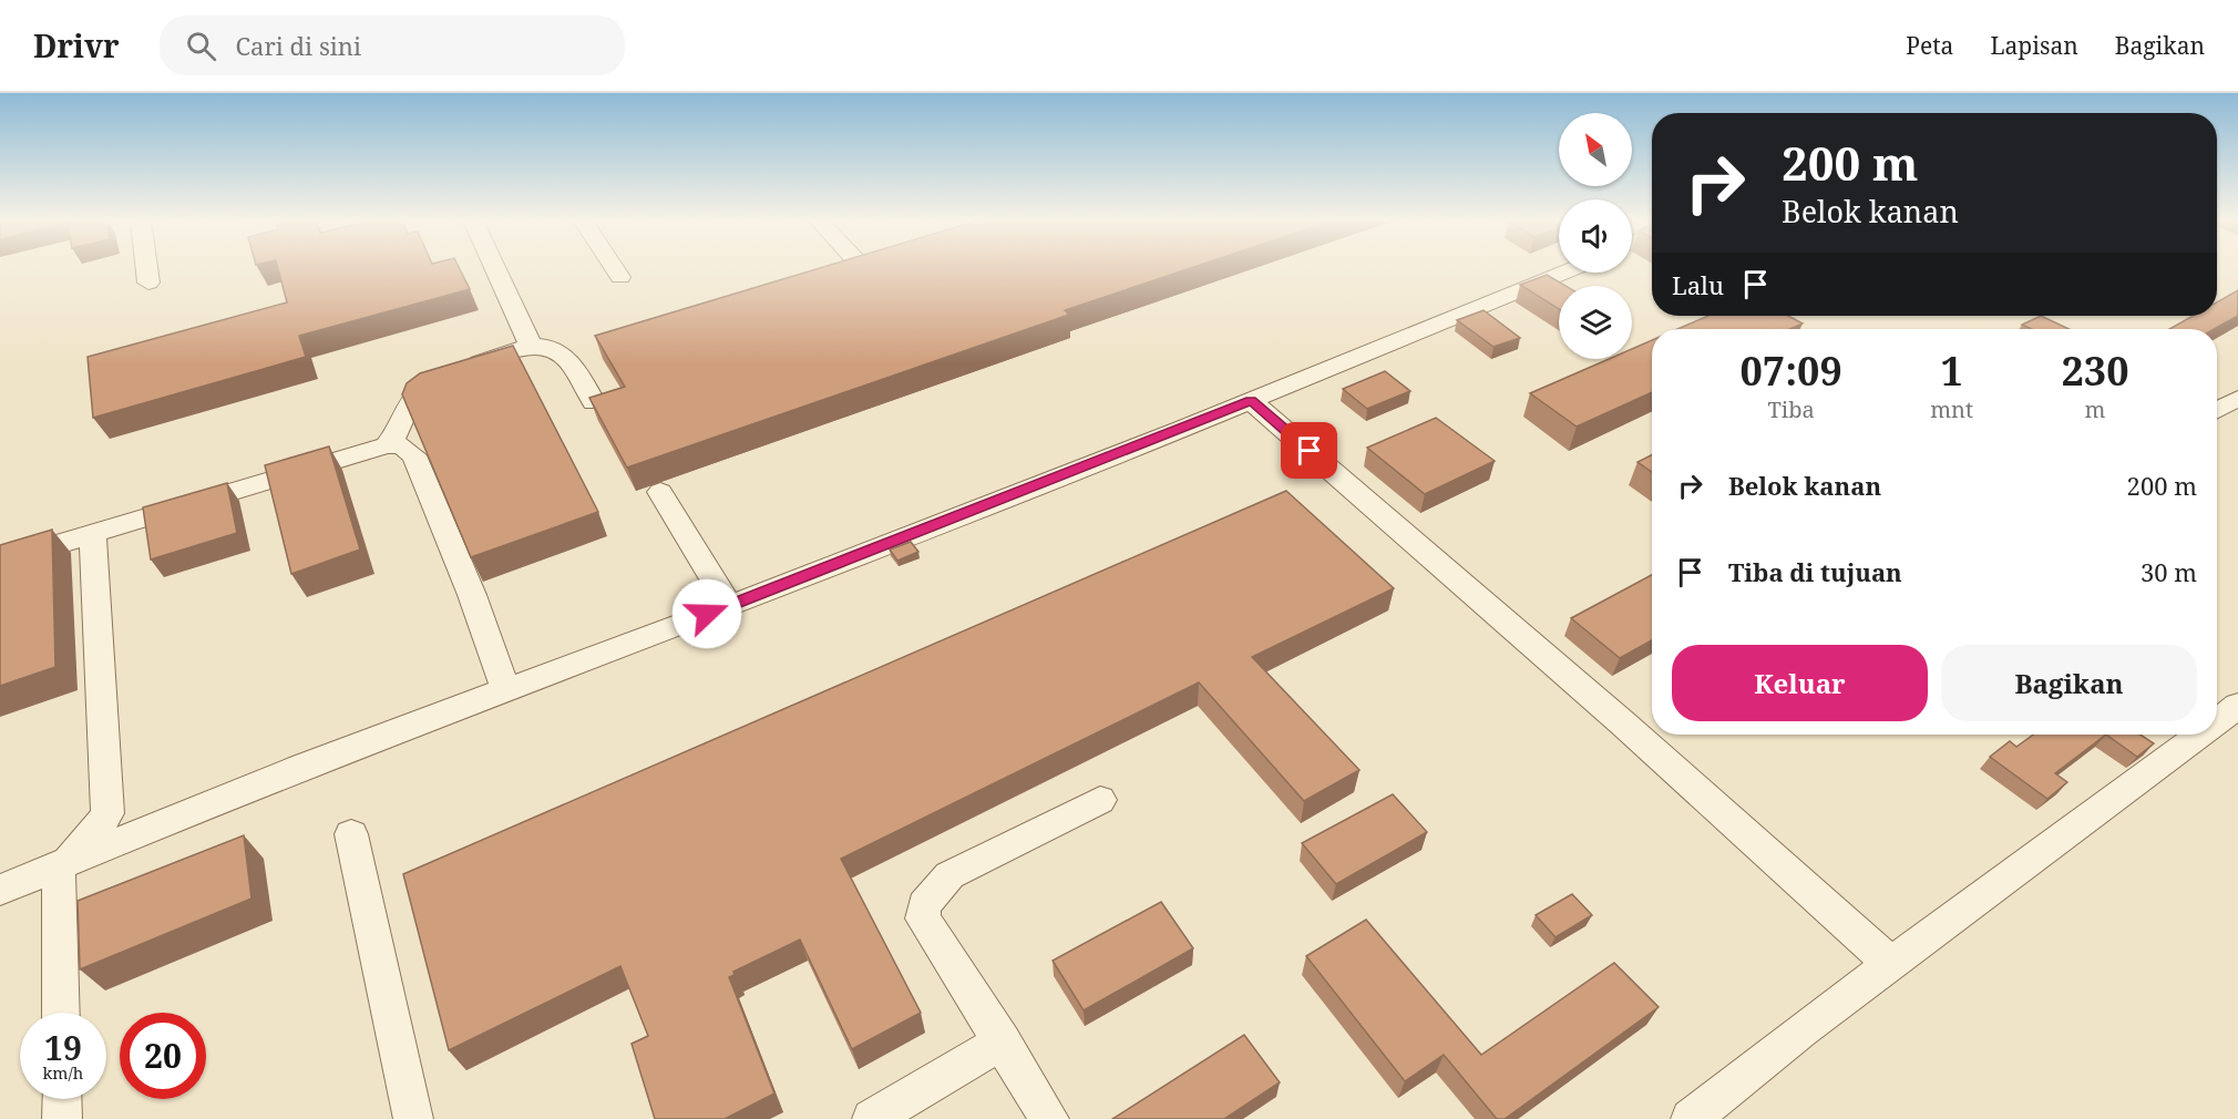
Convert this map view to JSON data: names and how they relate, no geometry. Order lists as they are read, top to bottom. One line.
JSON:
{"north":"top left","page":{"header":"Drivr","search":"Cari di sini","nav":["Peta","Lapisan","Bagikan"],"turn":["200 m","Belok kanan"],"then":"Lalu","eta":["07:09","Tiba","1","mnt","230","m"],"list":[{"name":"Belok kanan","value":"200 m"},{"name":"Tiba di tujuan","value":"30 m"}],"buttons":["Keluar","Bagikan"],"speed":"19 km/h","limit":"20"}}
